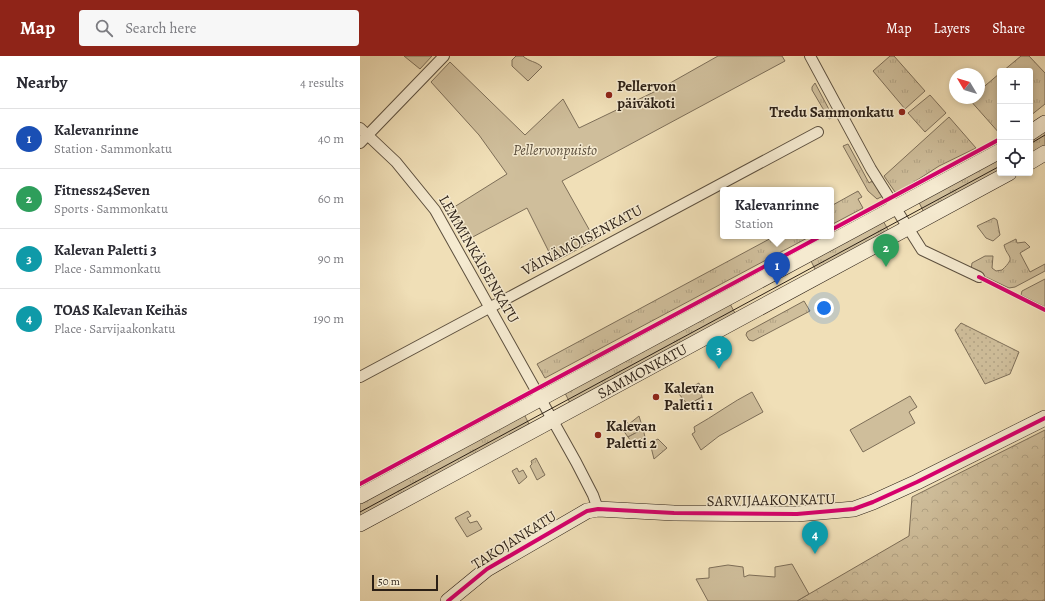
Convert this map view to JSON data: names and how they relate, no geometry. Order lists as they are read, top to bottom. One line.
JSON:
{"streets":{"main road":["SAMMONKATU","SARVIJAAKONKATU","TAKOJANKATU"],"street":["VÄINÄMÖISENKATU","LEMMINKÄISENKATU"]},"crossings":[["VÄINÄMÖISENKATU","LEMMINKÄISENKATU"],["LEMMINKÄISENKATU","SAMMONKATU"],["SARVIJAAKONKATU","TAKOJANKATU"]],"parks":["Pellervonpuisto"],"places":["Pellervon päiväkoti","Tredu Sammonkatu","Kalevan Paletti 1","Kalevan Paletti 2"],"scale_bar":"50 m","north":"top left","page":{"header":"Map","search":"Search here","nav":["Map","Layers","Share"],"heading":["Nearby","4 results"],"map_buttons":["+","−"],"list":[{"mark":"1","name":"Kalevanrinne","note":"Station · Sammonkatu","value":"40 m"},{"mark":"2","name":"Fitness24Seven","note":"Sports · Sammonkatu","value":"60 m"},{"mark":"3","name":"Kalevan Paletti 3","note":"Place · Sammonkatu","value":"90 m"},{"mark":"4","name":"TOAS Kalevan Keihäs","note":"Place · Sarvijaakonkatu","value":"190 m"}],"popup":["Kalevanrinne","Station"],"pins":["2","1","3","4"],"scale":"50 m"}}
